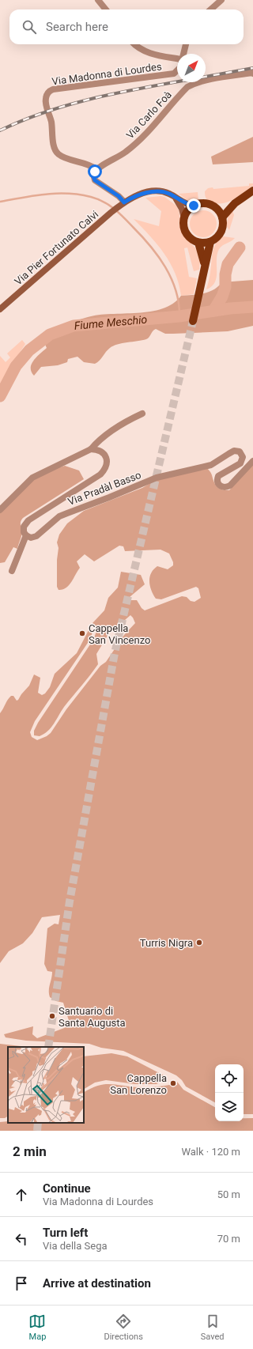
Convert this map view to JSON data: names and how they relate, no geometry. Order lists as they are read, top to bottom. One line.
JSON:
{"streets":{"main road":["Via Pier Fortunato Calvi"],"street":["Via Madonna di Lourdes","Via Carlo Foà","Via Pradàl Basso"]},"crossings":[["Via Madonna di Lourdes","Via Carlo Foà"]],"water":["Fiume Meschio"],"places":["Cappella San Vincenzo","Turris Nigra","Santuario di Santa Augusta","Cappella San Lorenzo"],"north":"top right","page":{"search":"Search here","heading":["2 min","Walk · 120 m"],"list":[["Continue","Via Madonna di Lourdes","50 m"],["Turn left","Via della Sega","70 m"],"Arrive at destination"],"nav":["Map","Directions","Saved"]}}
